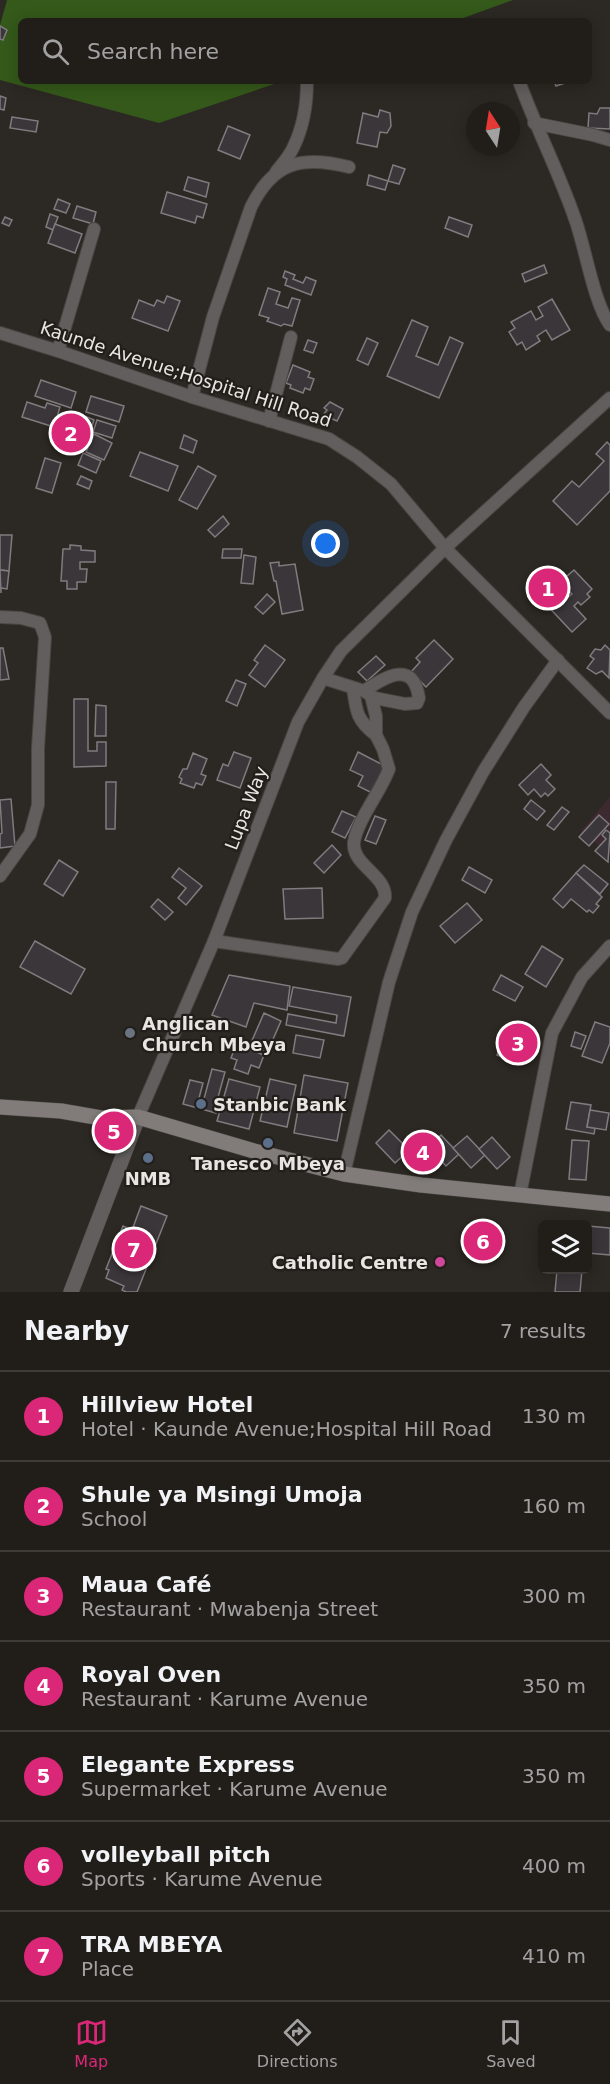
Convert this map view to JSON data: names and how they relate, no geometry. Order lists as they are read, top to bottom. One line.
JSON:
{"streets":{"street":["Kaunde Avenue;Hospital Hill Road","Lupa Way"]},"crossings":[["Kaunde Avenue;Hospital Hill Road","Lupa Way"]],"places":["Anglican Church Mbeya","Stanbic Bank","Tanesco Mbeya","NMB","Catholic Centre"],"north":"top","page":{"search":"Search here","pins":["2","1","3","5","4","6","7"],"heading":["Nearby","7 results"],"list":[{"mark":"1","name":"Hillview Hotel","note":"Hotel · Kaunde Avenue;Hospital Hill Road","value":"130 m"},{"mark":"2","name":"Shule ya Msingi Umoja","note":"School","value":"160 m"},{"mark":"3","name":"Maua Café","note":"Restaurant · Mwabenja Street","value":"300 m"},{"mark":"4","name":"Royal Oven","note":"Restaurant · Karume Avenue","value":"350 m"},{"mark":"5","name":"Elegante Express","note":"Supermarket · Karume Avenue","value":"350 m"},{"mark":"6","name":"volleyball pitch","note":"Sports · Karume Avenue","value":"400 m"},{"mark":"7","name":"TRA MBEYA","note":"Place","value":"410 m"}],"nav":["Map","Directions","Saved"]}}
